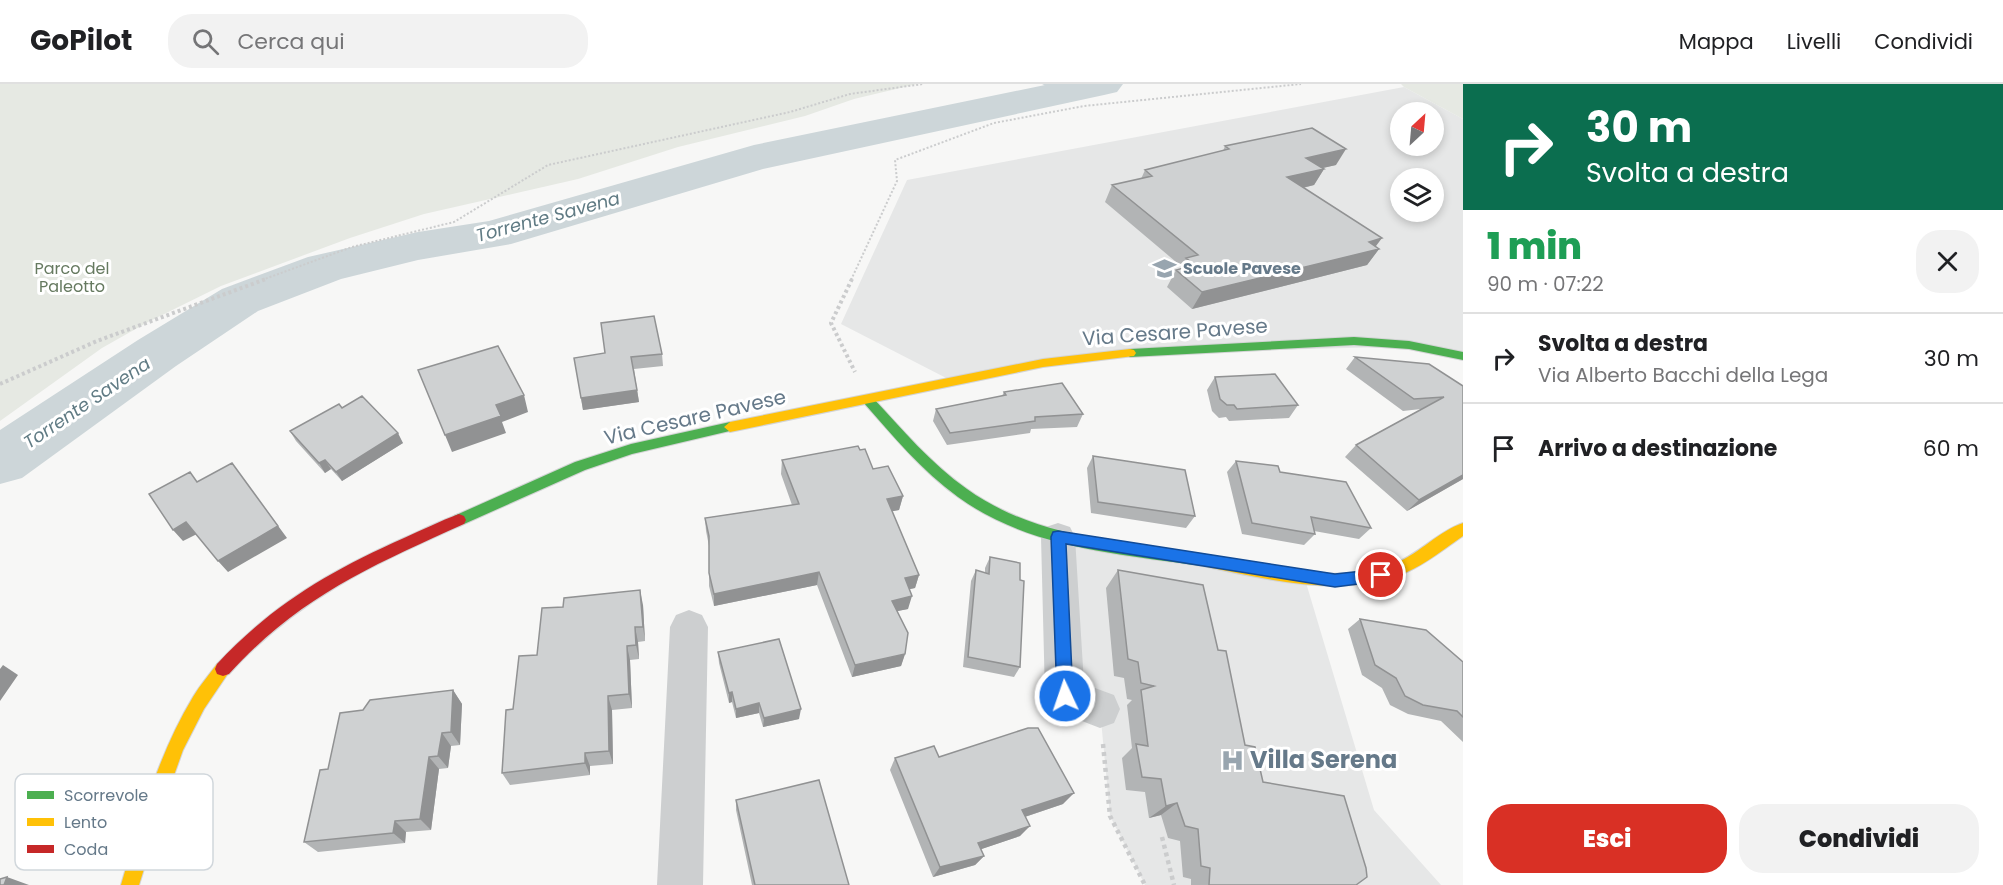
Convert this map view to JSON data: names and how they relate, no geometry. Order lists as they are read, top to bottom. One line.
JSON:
{"streets":{"street":["Via Cesare Pavese"]},"water":["Torrente Savena"],"parks":["Parco del Paleotto"],"places":{"school or university":["Scuole Pavese"],"hospital":["Villa Serena"]},"legend":["Scorrevole","Lento","Coda"],"north":"top right","page":{"header":"GoPilot","search":"Cerca qui","nav":["Mappa","Livelli","Condividi"],"turn":["30 m","Svolta a destra"],"heading":["1 min","90 m · 07:22"],"list":[{"name":"Svolta a destra","note":"Via Alberto Bacchi della Lega","value":"30 m"},{"name":"Arrivo a destinazione","value":"60 m"}],"buttons":["Esci","Condividi"]}}
